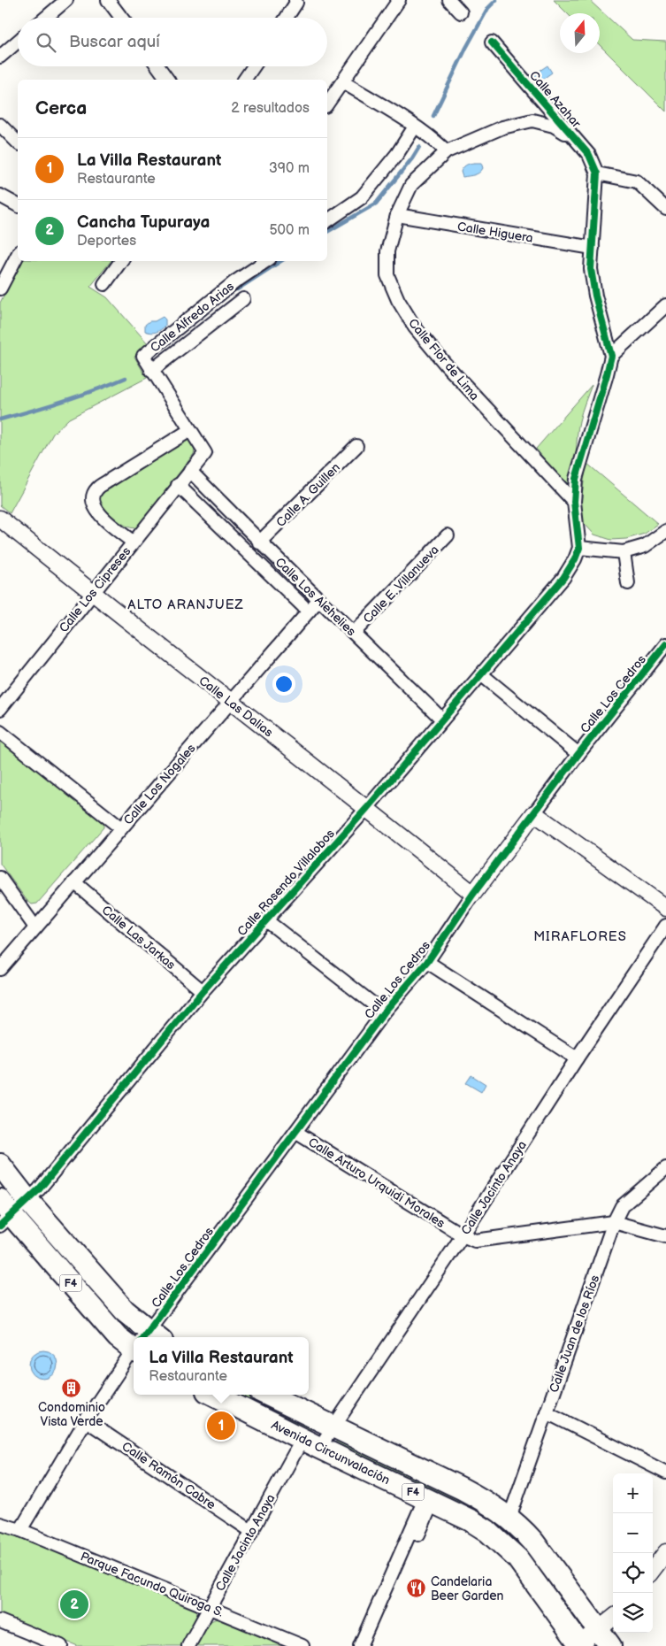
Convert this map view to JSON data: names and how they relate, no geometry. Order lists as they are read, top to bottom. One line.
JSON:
{"streets":{"highway":["F4","Avenida Circunvalación"],"street":["Calle Azahar","Calle Higuera","Calle Alfredo Arias","Calle Flor de Lima","Calle A. Guillen","Calle E. Villanueva","Calle Los Cipreses","Calle Los Alehelies","Calle Los Cedros","Calle Las Dalias","Calle Los Nogales","Calle Rosendo Villalobos","Calle Las Jarkas","Calle Arturo Urquidi Morales","Calle Jacinto Anaya","Calle Juan de los Ríos","Calle Ramón Cabre","Parque Facundo Quiroga S."]},"crossings":[["Calle Higuera","Calle Flor de Lima"],["Calle Alfredo Arias","Calle Los Cipreses"],["Calle A. Guillen","Calle Los Alehelies"],["Calle E. Villanueva","Calle Los Alehelies"],["Calle Los Cipreses","Calle Los Alehelies"],["Calle Los Cipreses","Calle Las Dalias"],["Calle Los Alehelies","Calle Los Nogales"],["Calle Los Alehelies","Calle Rosendo Villalobos"],["Calle Los Cedros","Calle Las Dalias"],["Calle Los Cedros","Calle Arturo Urquidi Morales"],["Calle Los Cedros","Calle Ramón Cabre"],["Calle Los Cedros","Parque Facundo Quiroga S."],["Calle Las Dalias","Calle Los Nogales"],["Calle Las Dalias","Calle Rosendo Villalobos"],["Calle Los Nogales","Calle Las Jarkas"],["Calle Rosendo Villalobos","Calle Las Jarkas"],["Calle Rosendo Villalobos","F4"],["Calle Arturo Urquidi Morales","Calle Jacinto Anaya"],["Calle Arturo Urquidi Morales","Calle Juan de los Ríos"],["Calle Jacinto Anaya","Avenida Circunvalación"],["Calle Jacinto Anaya","Calle Ramón Cabre"],["Calle Jacinto Anaya","Parque Facundo Quiroga S."],["Calle Juan de los Ríos","Avenida Circunvalación"]],"districts":["ALTO ARANJUEZ","MIRAFLORES"],"places":{"building":["Condominio Vista Verde"],"restaurant":["Candelaria Beer Garden"]},"north":"top","page":{"search":"Buscar aquí","heading":["Cerca","2 resultados"],"list":[{"mark":"1","name":"La Villa Restaurant","note":"Restaurante","value":"390 m"},{"mark":"2","name":"Cancha Tupuraya","note":"Deportes","value":"500 m"}],"popup":["La Villa Restaurant","Restaurante"],"pins":["1","2"],"map_buttons":["+","−"]}}
